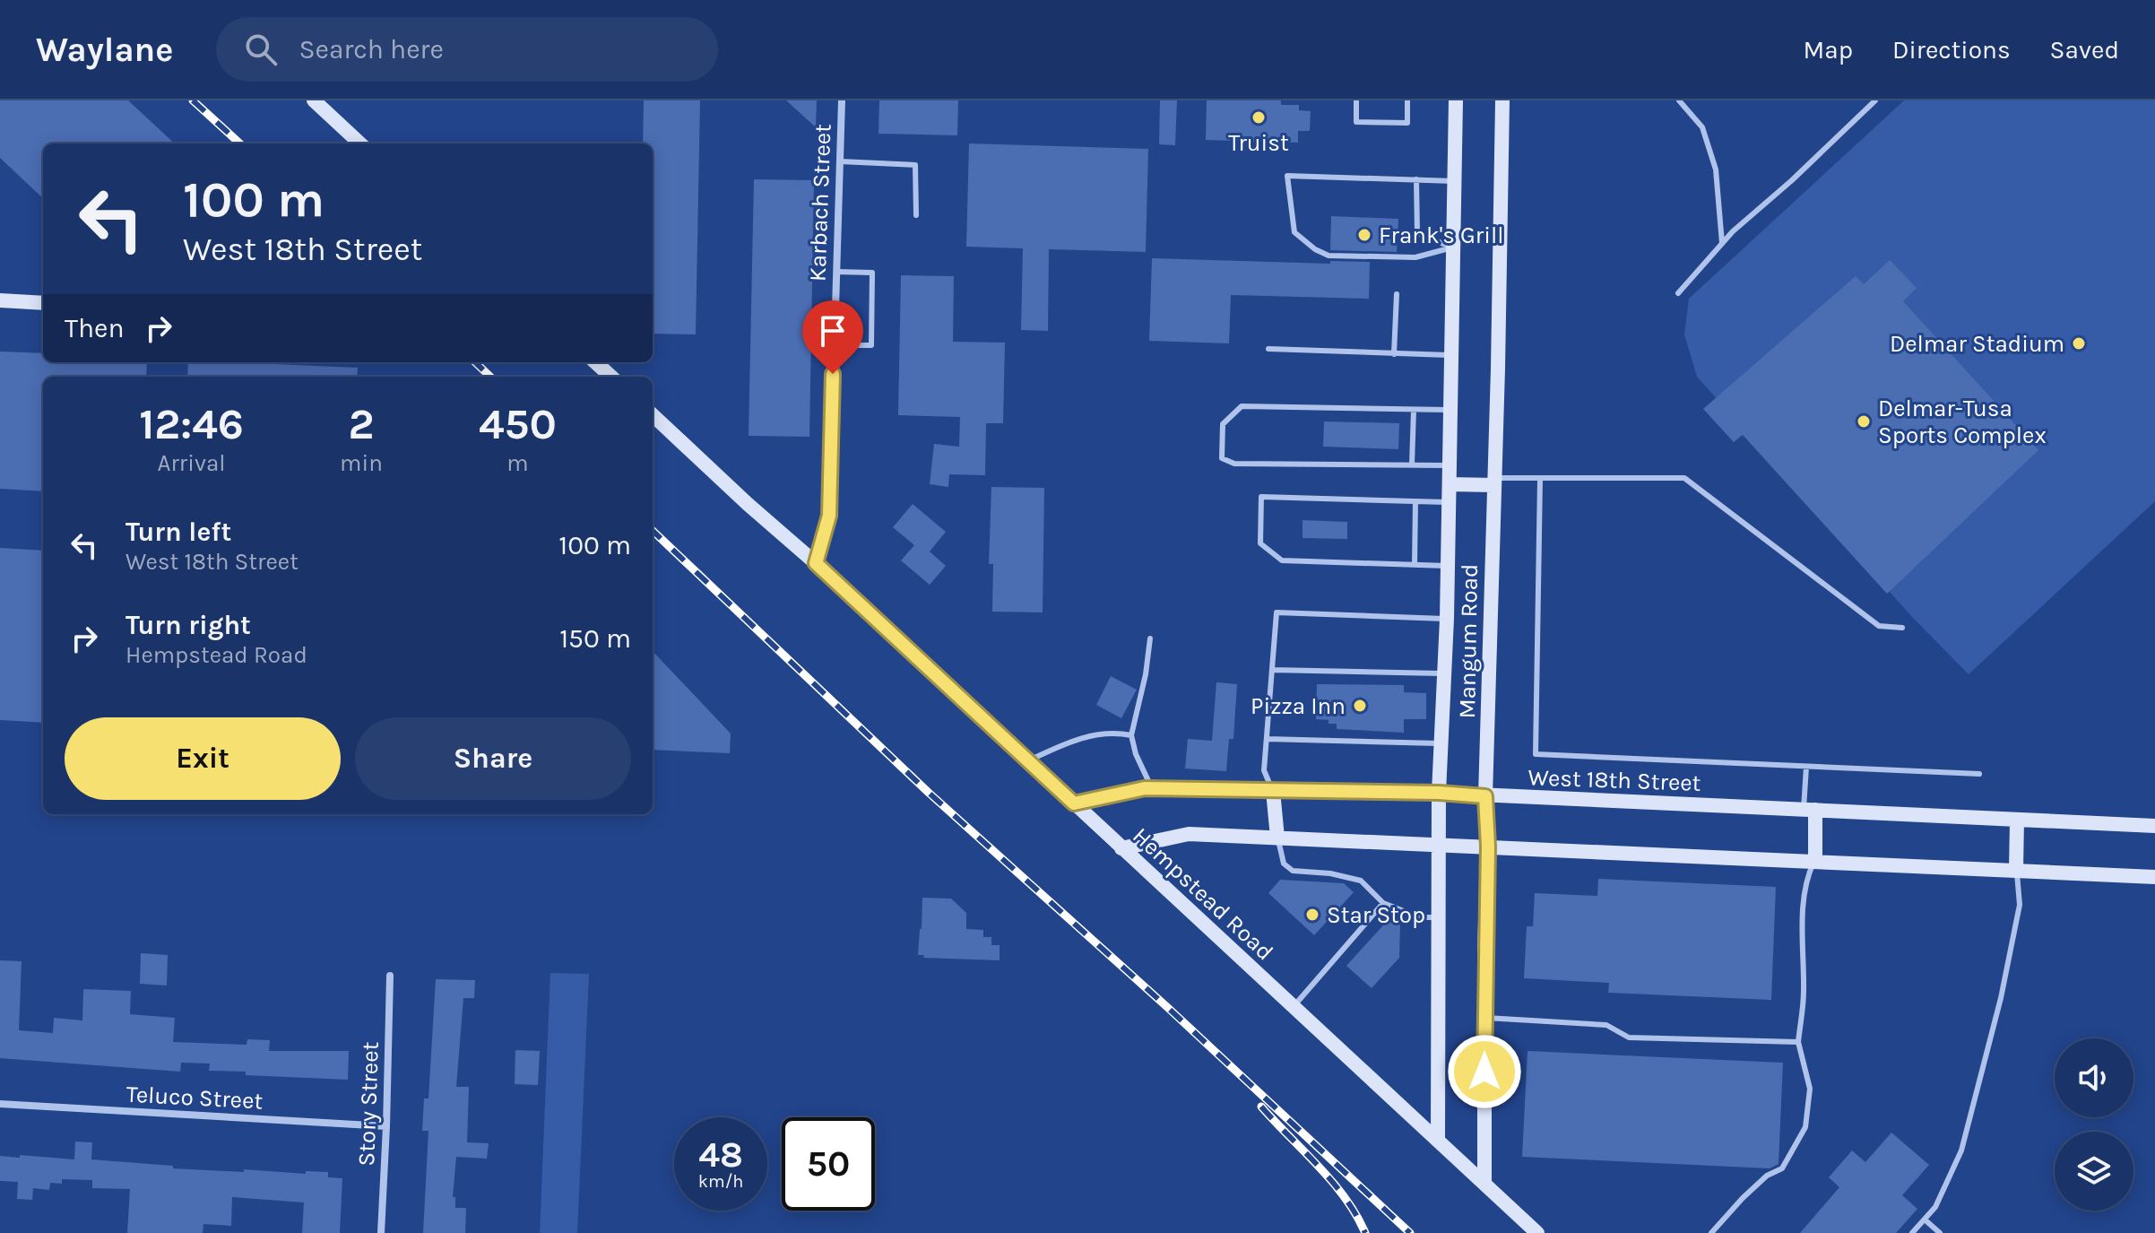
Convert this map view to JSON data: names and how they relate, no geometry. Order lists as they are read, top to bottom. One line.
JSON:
{"streets":{"main road":["Mangum Road","West 18th Street","Hempstead Road"],"street":["Karbach Street","Teluco Street","Story Street"]},"crossings":[["Karbach Street","Hempstead Road"],["Mangum Road","West 18th Street"],["Mangum Road","Hempstead Road"],["West 18th Street","Hempstead Road"],["Teluco Street","Story Street"]],"places":["Truist","Frank's Grill","Delmar Stadium","Delmar-Tusa Sports Complex","Pizza Inn","Star Stop"],"page":{"header":"Waylane","search":"Search here","nav":["Map","Directions","Saved"],"turn":["100 m","West 18th Street"],"then":"Then","eta":["12:46","Arrival","2","min","450","m"],"list":[{"name":"Turn left","note":"West 18th Street","value":"100 m"},{"name":"Turn right","note":"Hempstead Road","value":"150 m"}],"buttons":["Exit","Share"],"speed":"48 km/h","limit":"50"}}
